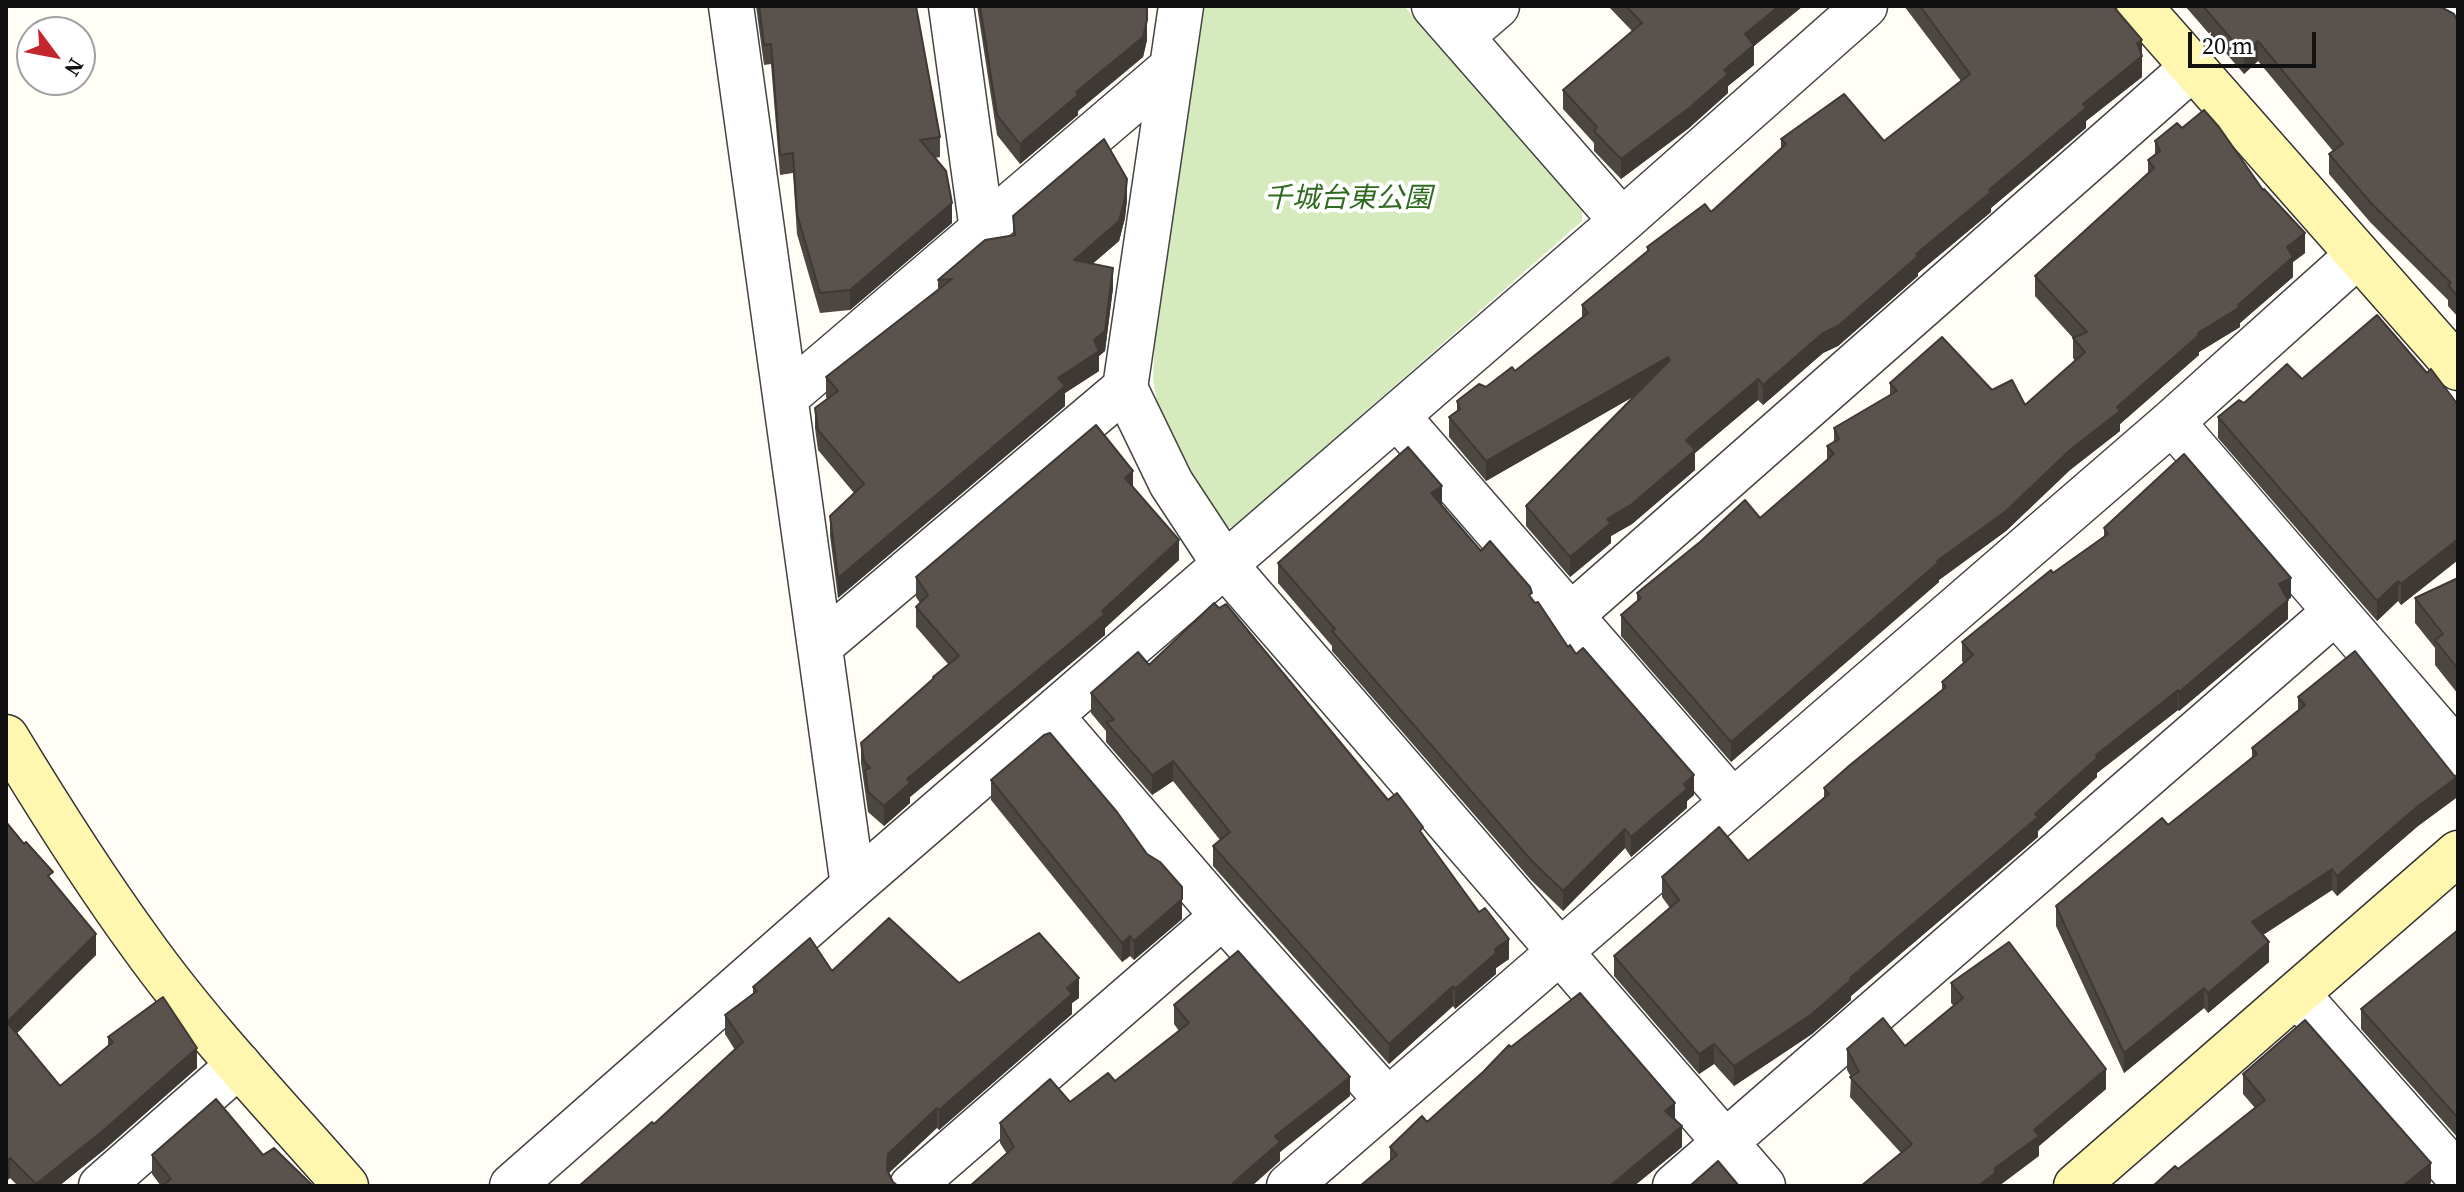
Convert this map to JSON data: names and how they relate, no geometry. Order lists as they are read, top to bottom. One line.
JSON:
{"parks":["千城台東公園"],"scale_bar":"20 m","north":"bottom right"}
